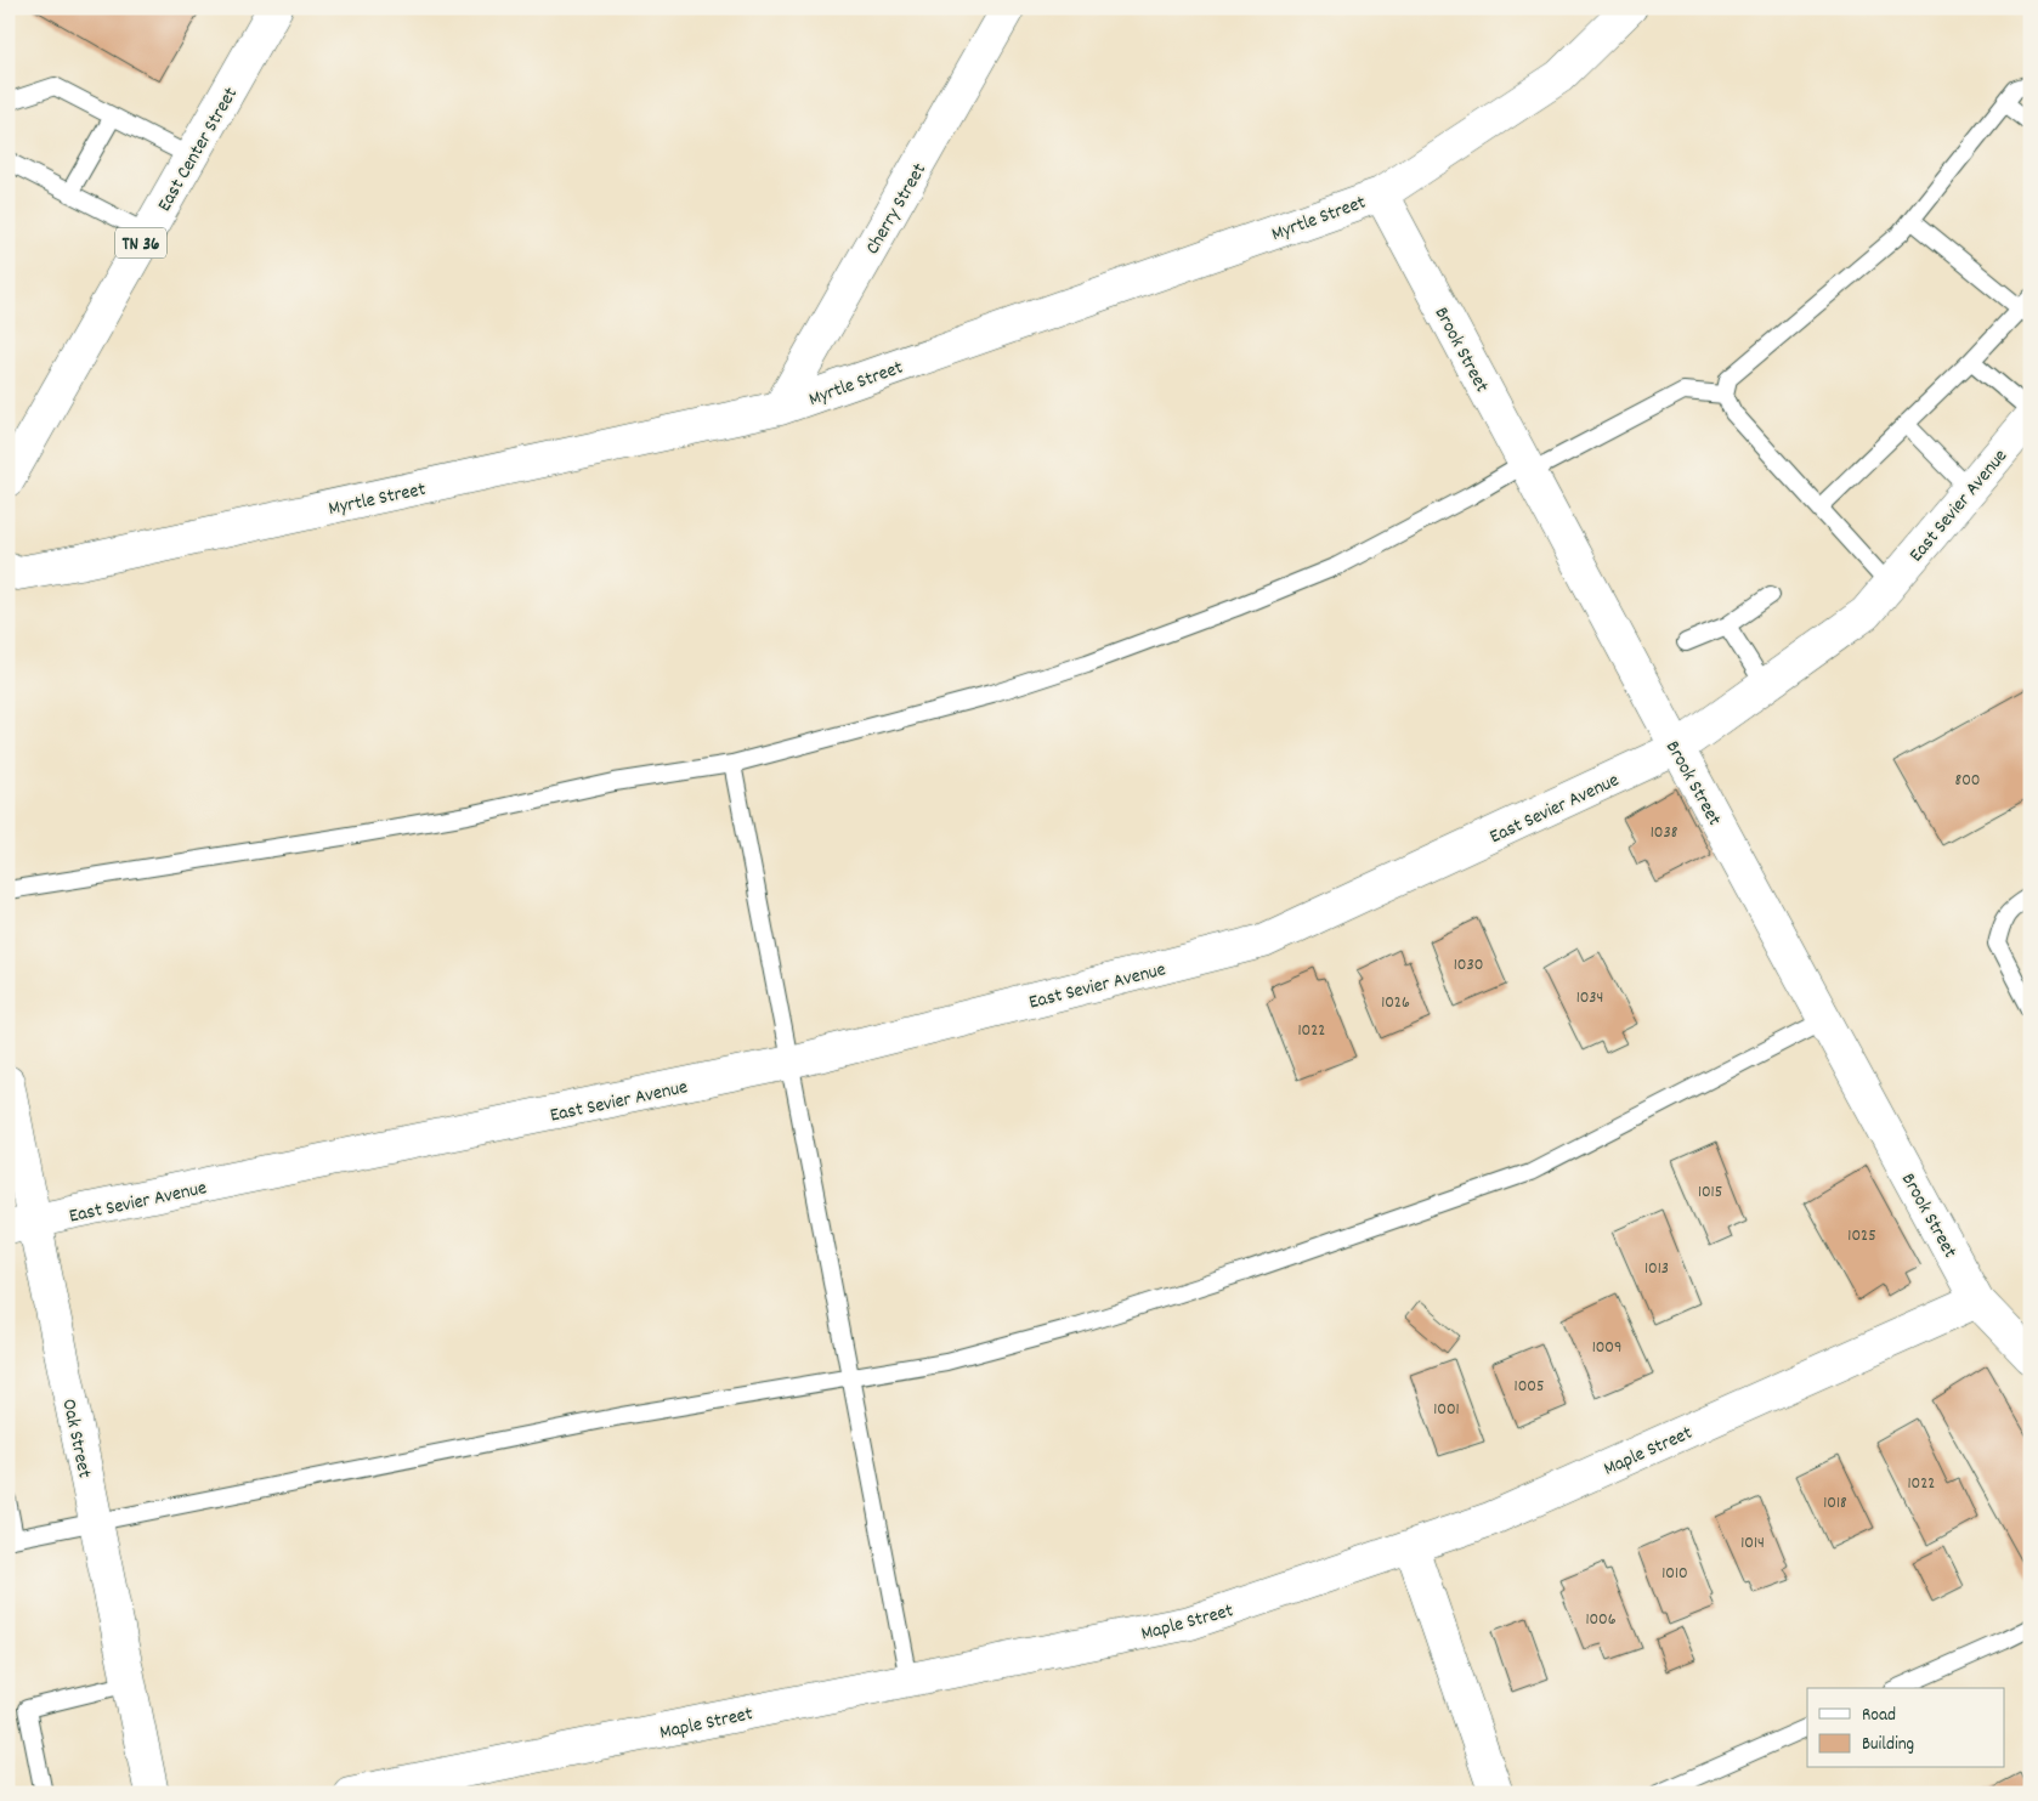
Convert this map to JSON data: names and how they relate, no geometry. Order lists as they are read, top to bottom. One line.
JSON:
{"streets":{"street":["East Center Street","Cherry Street","Myrtle Street","TN 36","Brook Street","East Sevier Avenue","Oak Street","Maple Street"]},"crossings":[["Cherry Street","Myrtle Street"],["Myrtle Street","Brook Street"],["Brook Street","East Sevier Avenue"],["Brook Street","Maple Street"],["East Sevier Avenue","Oak Street"]],"house_numbers":["800","1038","1030","1034","1026","1022","1015","1025","1013","1009","1005","1001","1022","1018","1014","1010","1006"],"legend":["Road","Building"]}
